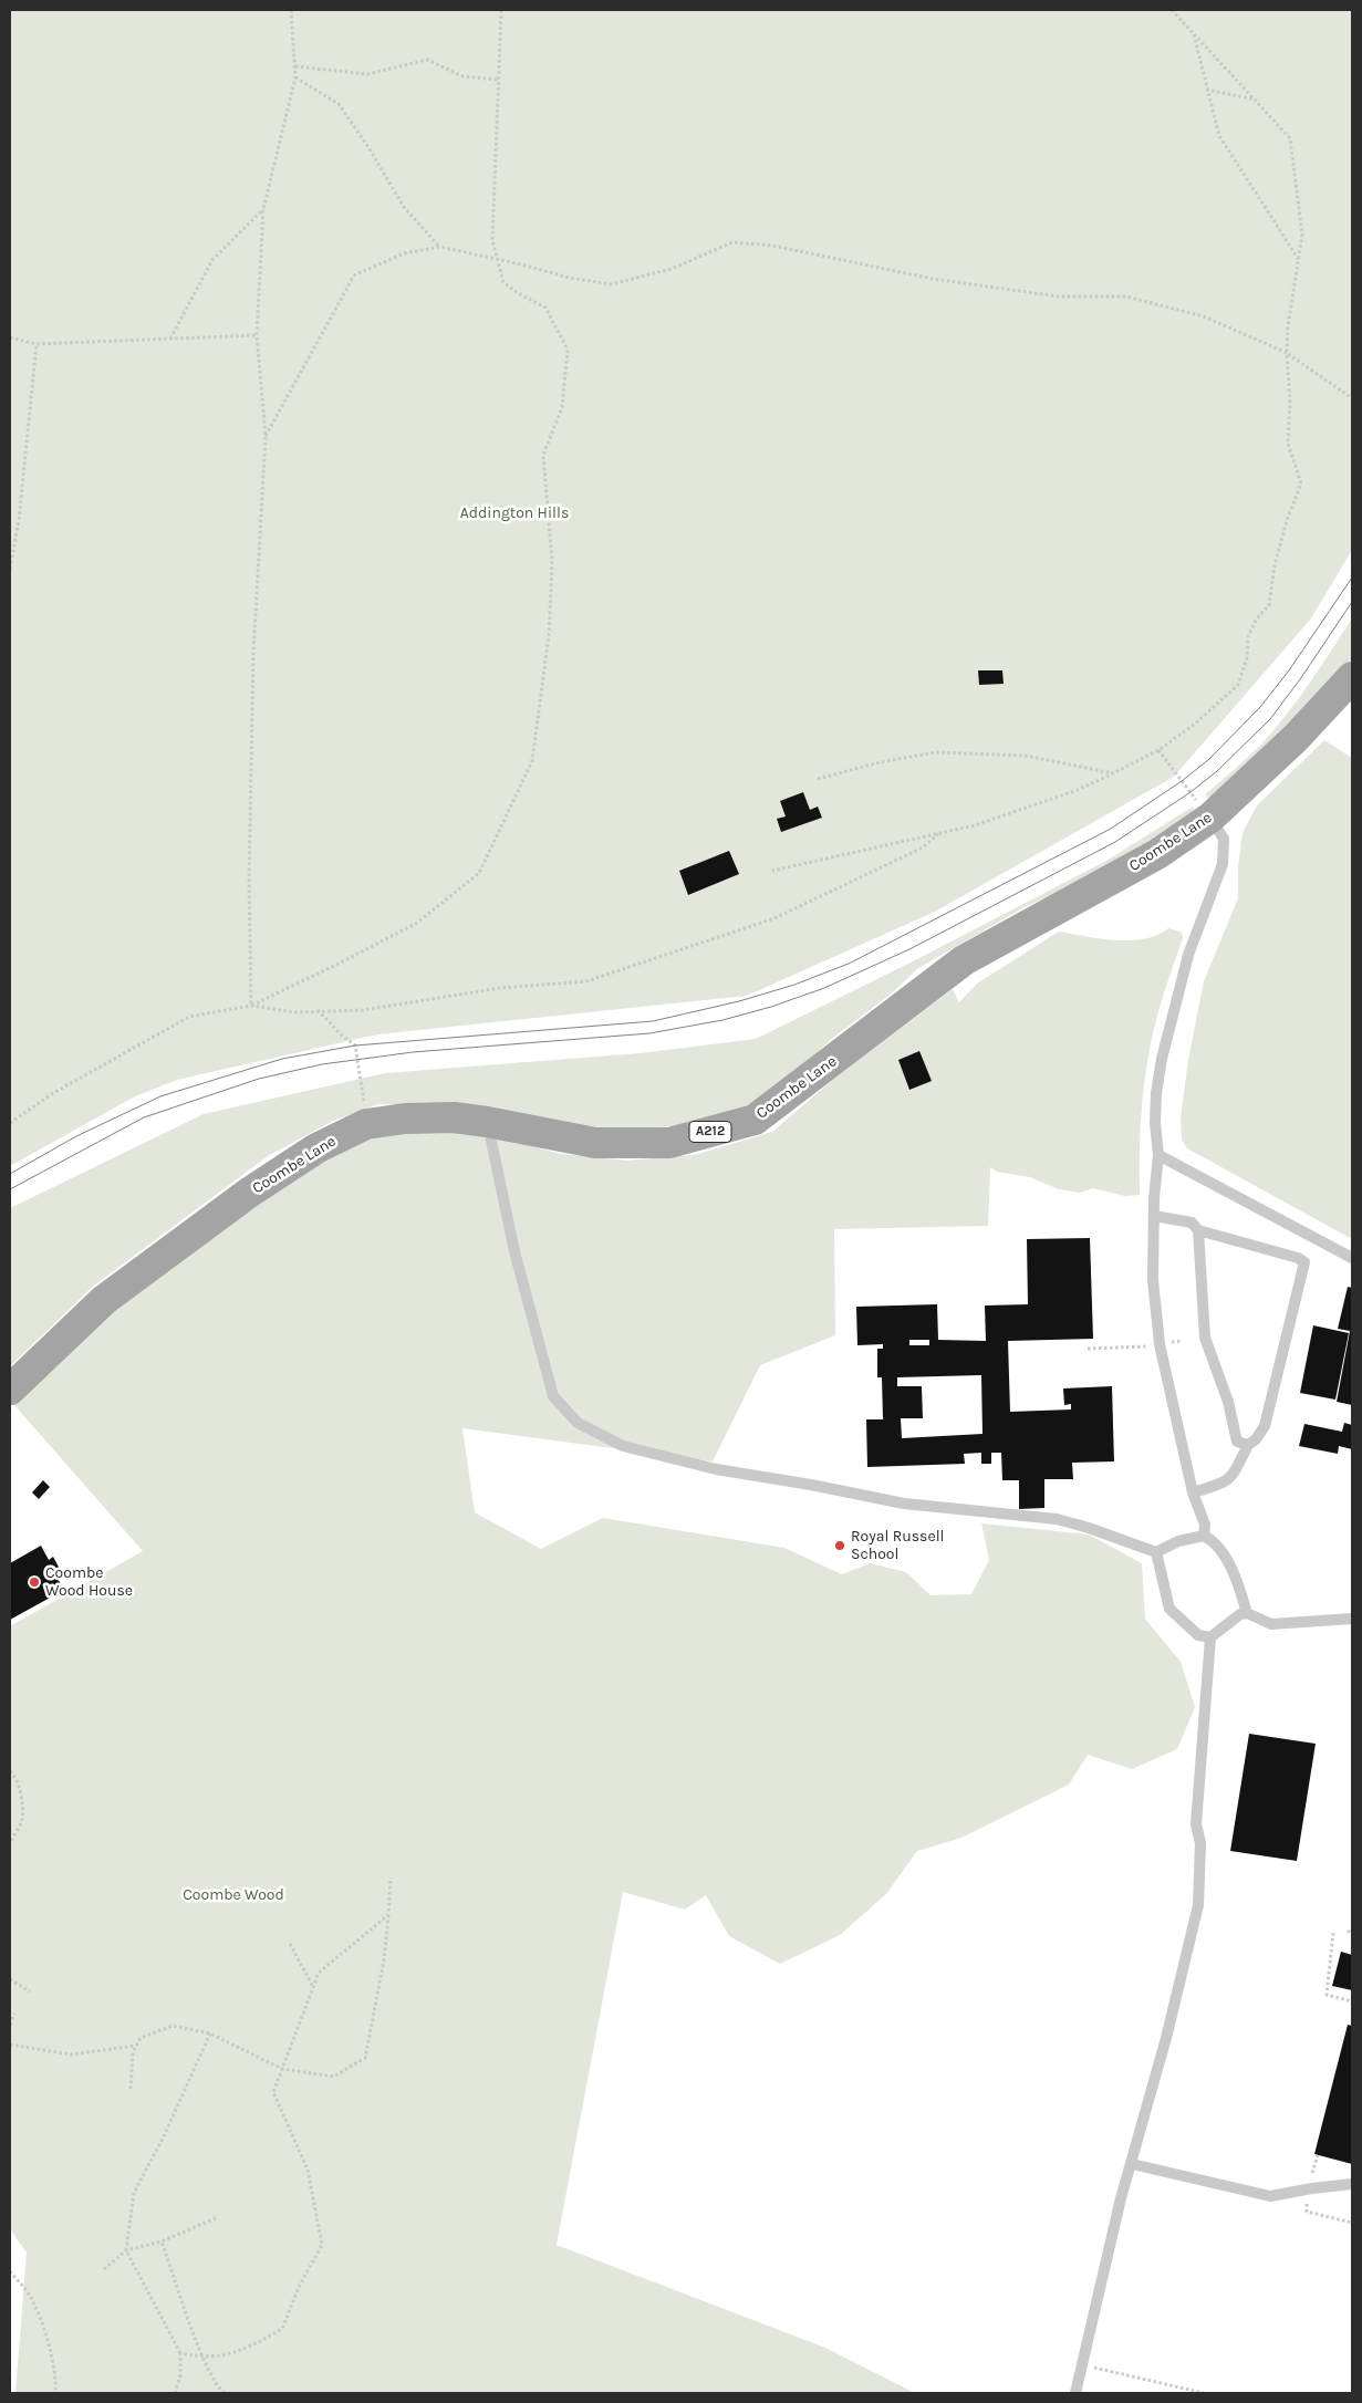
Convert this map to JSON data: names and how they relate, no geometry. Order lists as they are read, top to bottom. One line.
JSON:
{"streets":{"main road":["Coombe Lane","A212"]},"parks":["Addington Hills","Coombe Wood"],"places":["Royal Russell School","Coombe Wood House"]}
